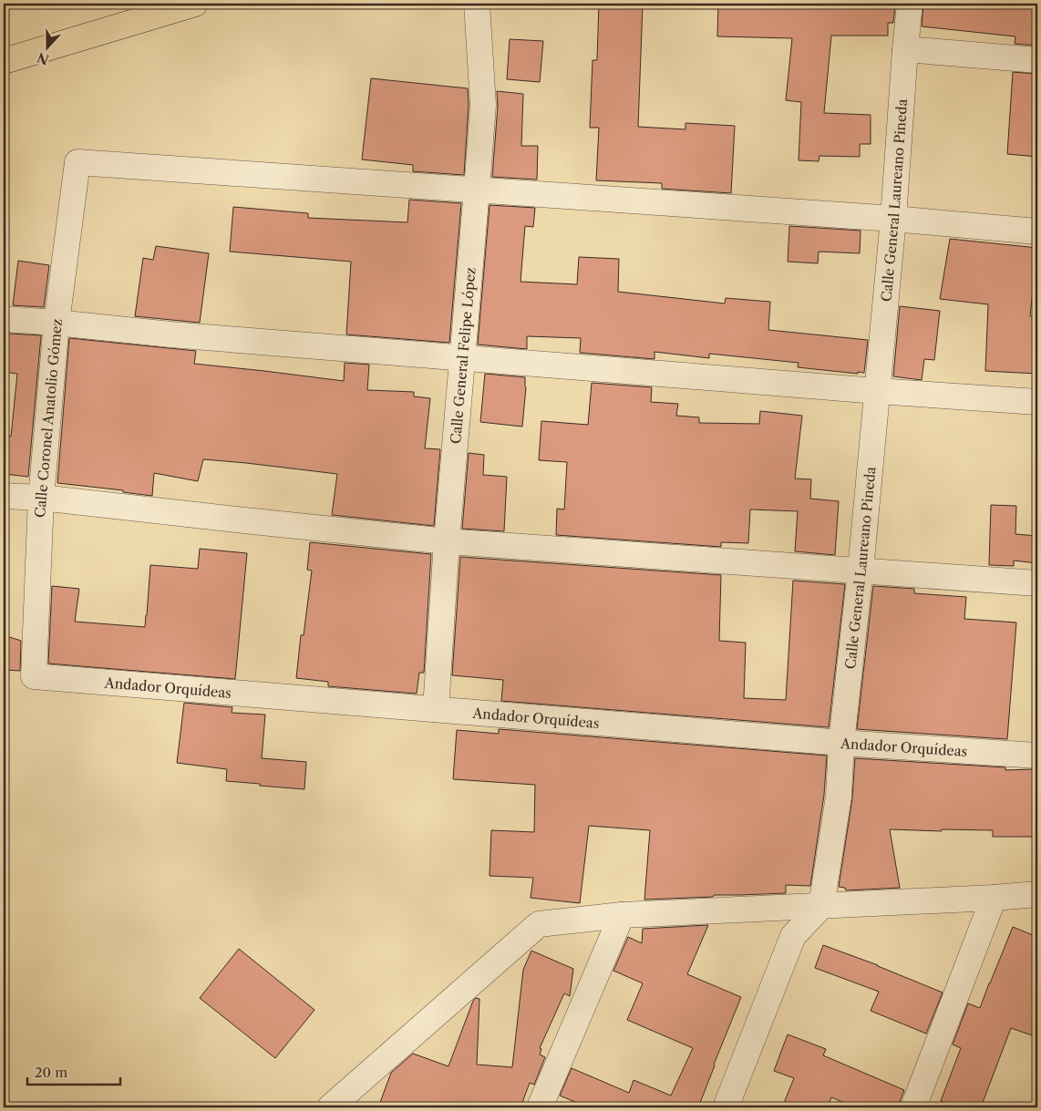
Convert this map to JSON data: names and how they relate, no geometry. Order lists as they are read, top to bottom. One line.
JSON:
{"streets":{"street":["Calle General Laureano Pineda","Calle General Felipe López","Calle Coronel Anatolio Gómez","Andador Orquídeas"]},"crossings":[["Calle General Laureano Pineda","Andador Orquídeas"],["Calle General Felipe López","Calle Coronel Anatolio Gómez"],["Calle General Felipe López","Andador Orquídeas"],["Calle Coronel Anatolio Gómez","Andador Orquídeas"]],"scale_bar":"20 m","north":"bottom"}
